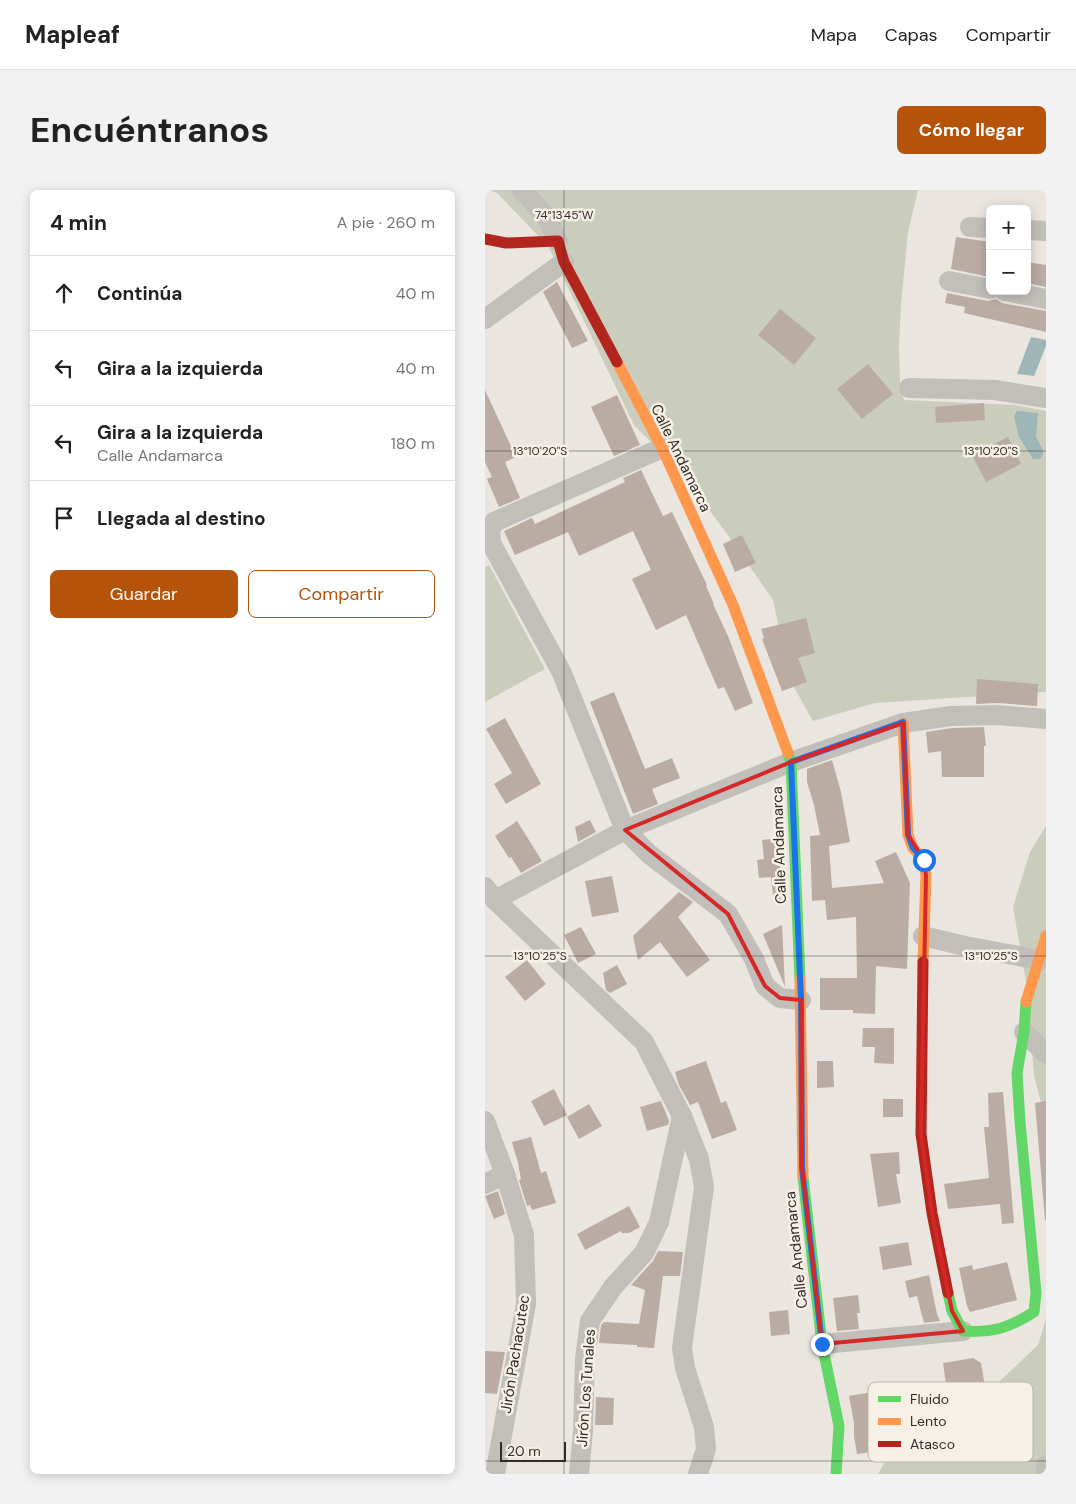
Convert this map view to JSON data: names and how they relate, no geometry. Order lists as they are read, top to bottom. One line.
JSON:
{"streets":{"street":["Calle Andamarca","Jirón Pachacutec","Jirón Los Tunales"]},"legend":["Fluido","Lento","Atasco"],"scale_bar":"20 m","page":{"header":"Mapleaf","nav":["Mapa","Capas","Compartir"],"buttons":["Cómo llegar",["Guardar","Compartir"]],"title":"Encuéntranos","heading":["4 min","A pie · 260 m"],"map_buttons":["+","−"],"list":[["Continúa","40 m"],["Gira a la izquierda","40 m"],["Gira a la izquierda","Calle Andamarca","180 m"],"Llegada al destino"],"scale":"20 m"},"coordinates":["74°13'45\"W","13°10'20\"S","13°10'25\"S"]}
